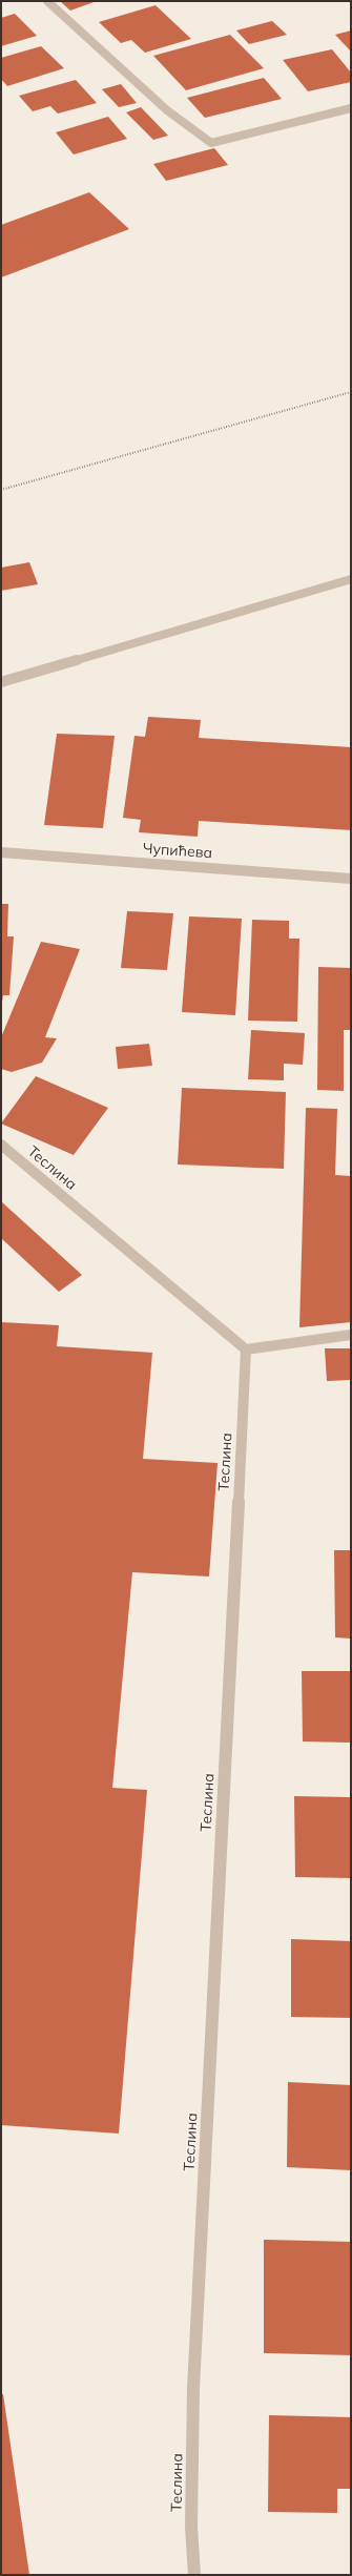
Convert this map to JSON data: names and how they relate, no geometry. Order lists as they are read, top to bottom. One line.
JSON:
{"streets":{"street":["Чупићева","Теслина"]}}
